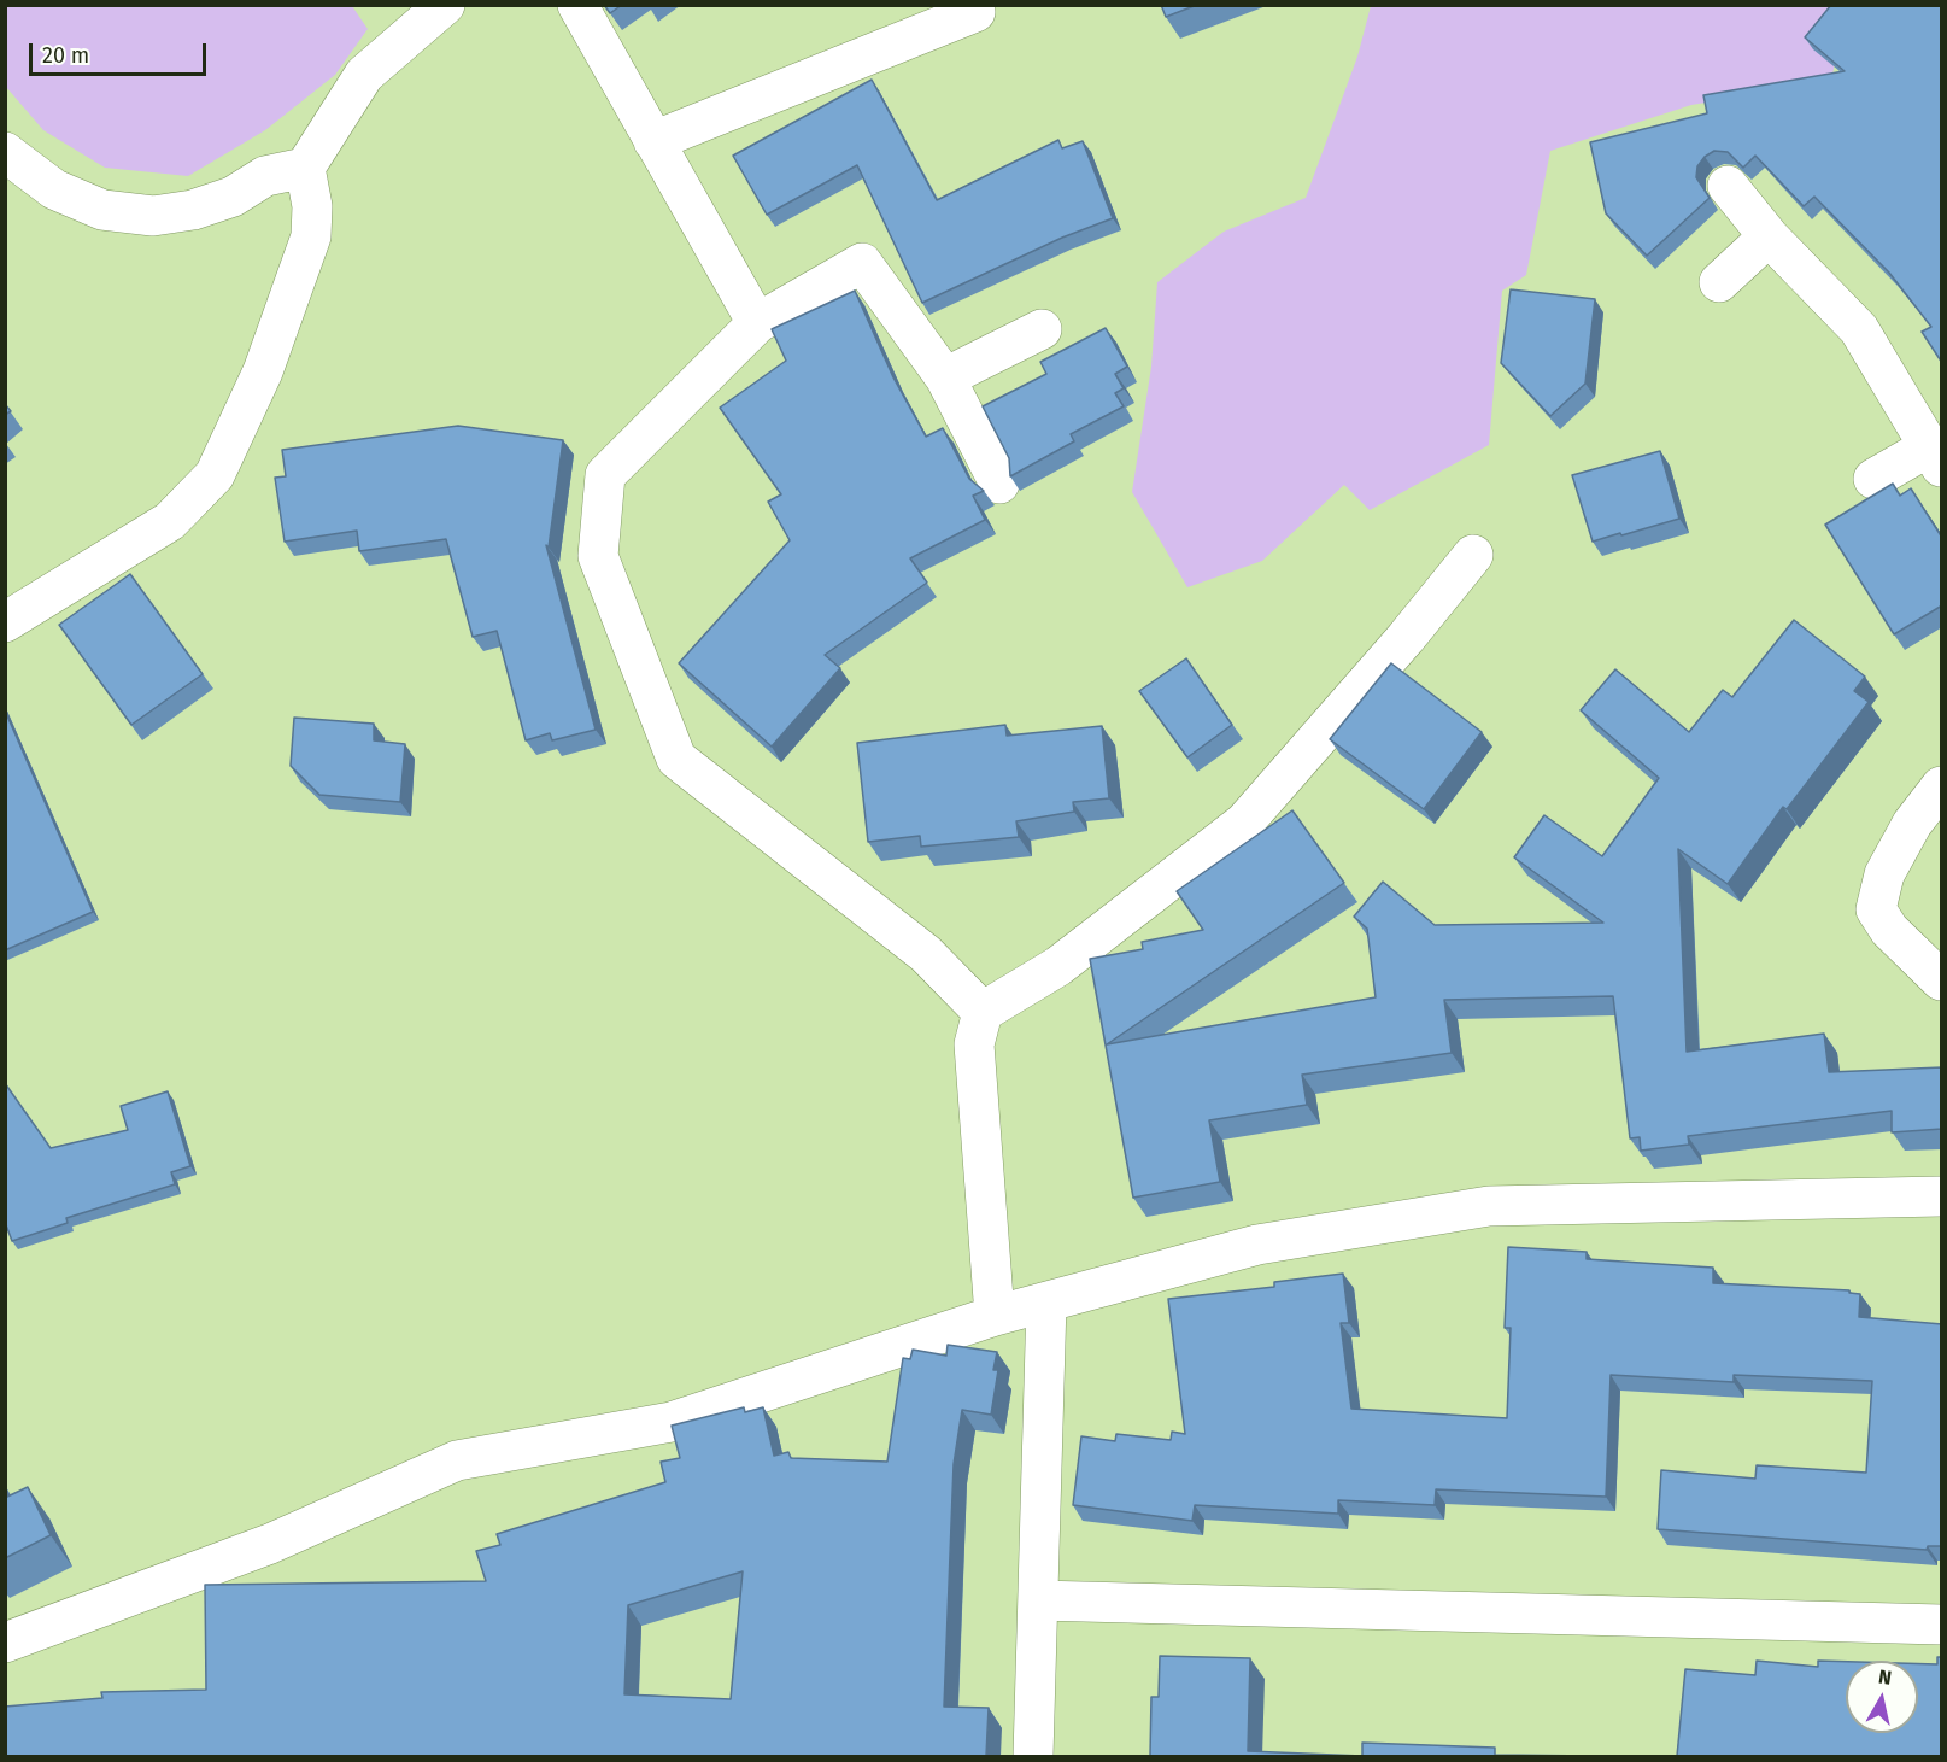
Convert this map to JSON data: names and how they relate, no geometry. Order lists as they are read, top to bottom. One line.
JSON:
{"scale_bar":"20 m","north":"top"}
